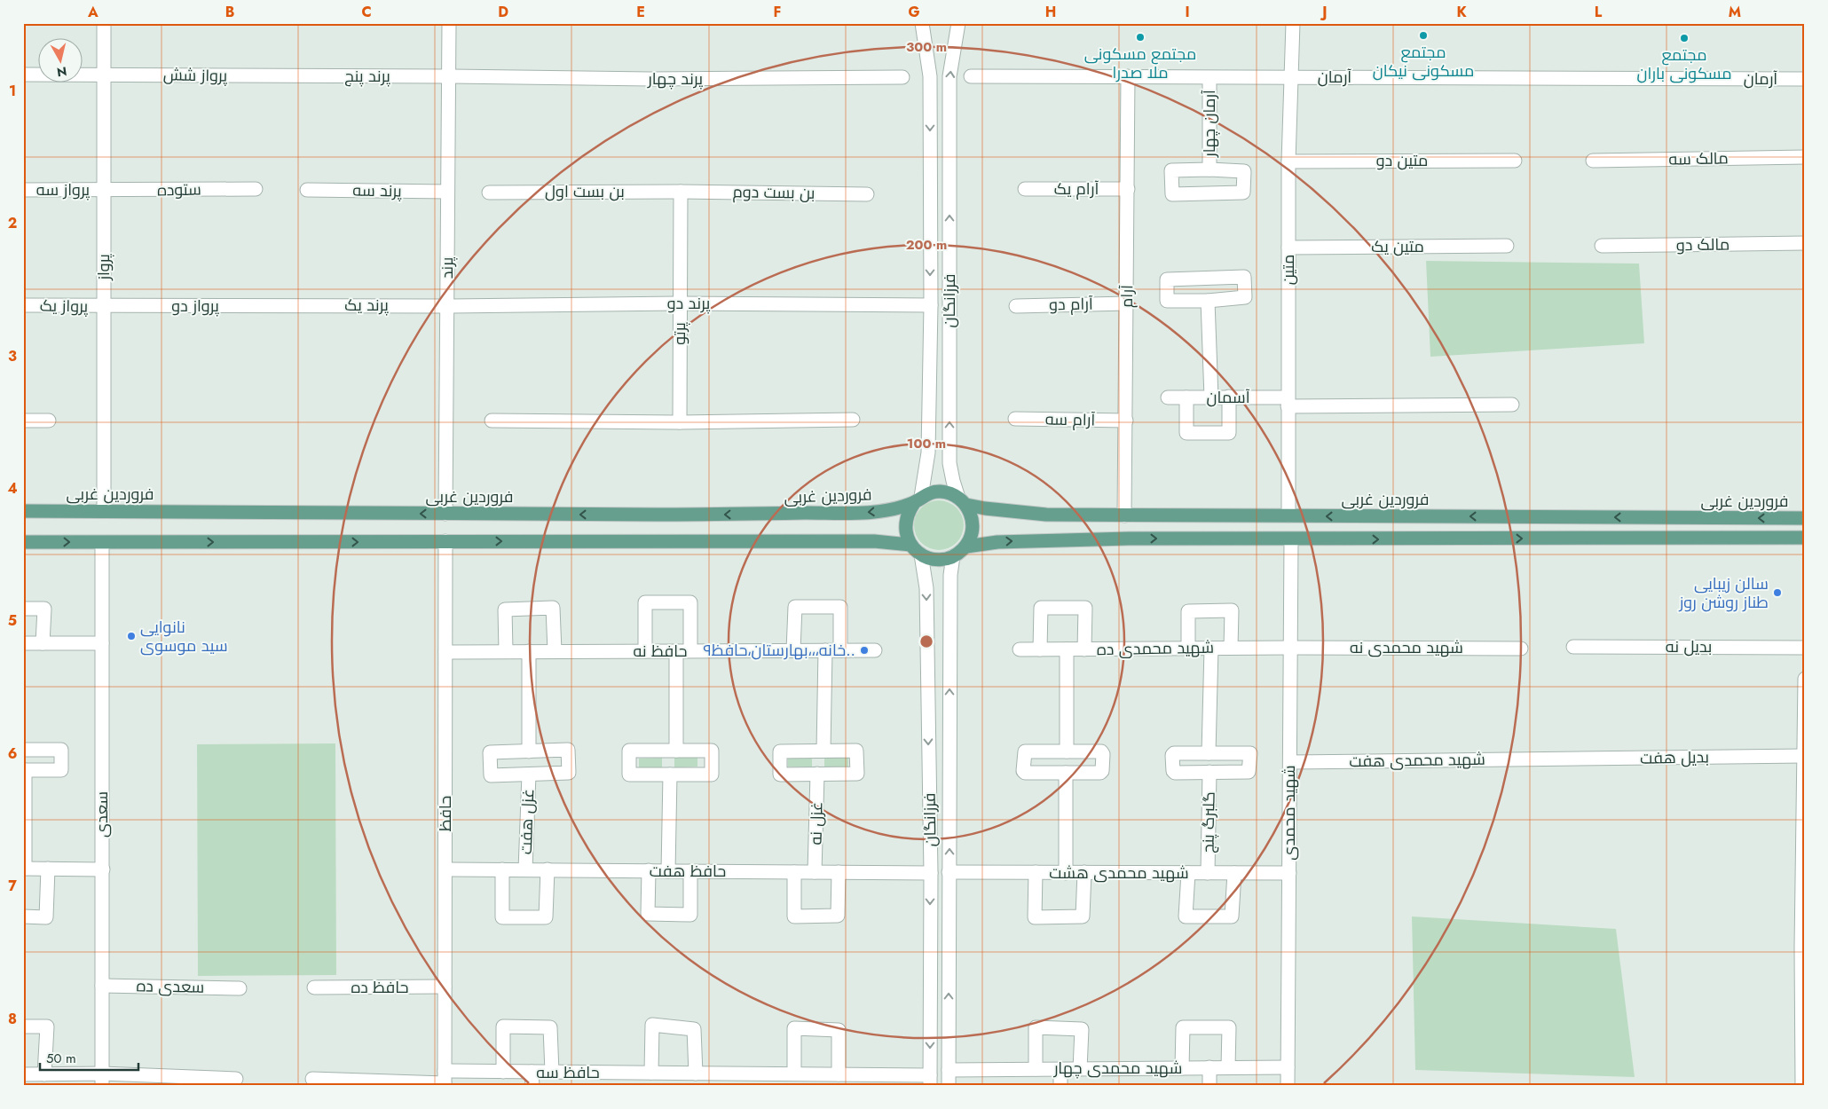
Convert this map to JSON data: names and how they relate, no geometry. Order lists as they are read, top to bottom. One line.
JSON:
{"streets":{"main road":["فروردین غربی"],"street":["پرواز شش","پرند پنج","آرمان","پرند چهار","آرمان چهار","مالک سه","متین دو","آرام یک","پرواز سه","ستوده","پرند سه","بن بست اول","بن بست دوم","مالک دو","متین یک","پرواز","پرند","متین","آرام","فرزانگان","پرند دو","آرام دو","پرند یک","پرواز یک","پرواز دو","پرتو","آسمان","آرام سه","بدیل نه","شهید محمدی نه","شهید محمدی ده","حافظ نه","بدیل هفت","شهید محمدی هفت","شهید محمدی","حافظ","سعدی","غزل هفت","گلبرگ پنج","غزل نه","حافظ هفت","شهید محمدی هشت","سعدی ده","حافظ ده","شهید محمدی چهار","حافظ سه"]},"crossings":[["پرواز شش","پرند پنج"],["پرواز شش","پرواز"],["پرند پنج","پرند چهار"],["پرند پنج","پرند"],["آرمان","آرمان چهار"],["آرمان","متین"],["آرمان","آرام"],["پرند چهار","پرند"],["متین دو","متین"],["آرام یک","آرام"],["پرواز سه","ستوده"],["پرواز سه","پرواز"],["ستوده","پرواز"],["پرند سه","پرند"],["بن بست اول","بن بست دوم"],["بن بست اول","پرتو"],["بن بست دوم","پرتو"],["متین یک","متین"],["پرواز","پرواز یک"],["پرواز","پرواز دو"],["پرواز","فروردین غربی"],["پرند","پرند دو"],["پرند","پرند یک"],["پرند","فروردین غربی"],["متین","آسمان"],["متین","فروردین غربی"],["آرام","آرام دو"],["آرام","آرام سه"],["آرام","فروردین غربی"],["فرزانگان","پرند دو"],["فرزانگان","فروردین غربی"],["فرزانگان","حافظ هفت"],["فرزانگان","شهید محمدی هشت"],["فرزانگان","شهید محمدی چهار"],["فرزانگان","حافظ سه"],["پرند دو","پرند یک"],["پرند دو","پرتو"],["پرند یک","پرواز دو"],["پرواز یک","پرواز دو"],["شهید محمدی نه","شهید محمدی ده"],["شهید محمدی نه","شهید محمدی"],["شهید محمدی ده","شهید محمدی"],["حافظ نه","حافظ"],["بدیل هفت","شهید محمدی هفت"],["شهید محمدی هفت","شهید محمدی"],["شهید محمدی","شهید محمدی هشت"],["شهید محمدی","شهید محمدی چهار"],["حافظ","حافظ هفت"],["حافظ","حافظ ده"],["حافظ","حافظ سه"],["سعدی","سعدی ده"],["غزل هفت","حافظ هفت"],["گلبرگ پنج","شهید محمدی هشت"],["غزل نه","حافظ هفت"]],"places":["مجتمع مسکونی نیکان","مجتمع مسکونی ملا صدرا","مجتمع مسکونی باران","سالن زیبایی طناز روشن روز","نانوایی سید موسوی","خانه،،،بهارستان،حافظ۹.."],"scale_bar":"50 m","north":"bottom","grid":{"columns":["A","B","C","D","E","F","G","H","I","J","K","L","M"],"rows":["1","2","3","4","5","6","7","8"]},"rings":["300 m","200 m","100 m"]}
